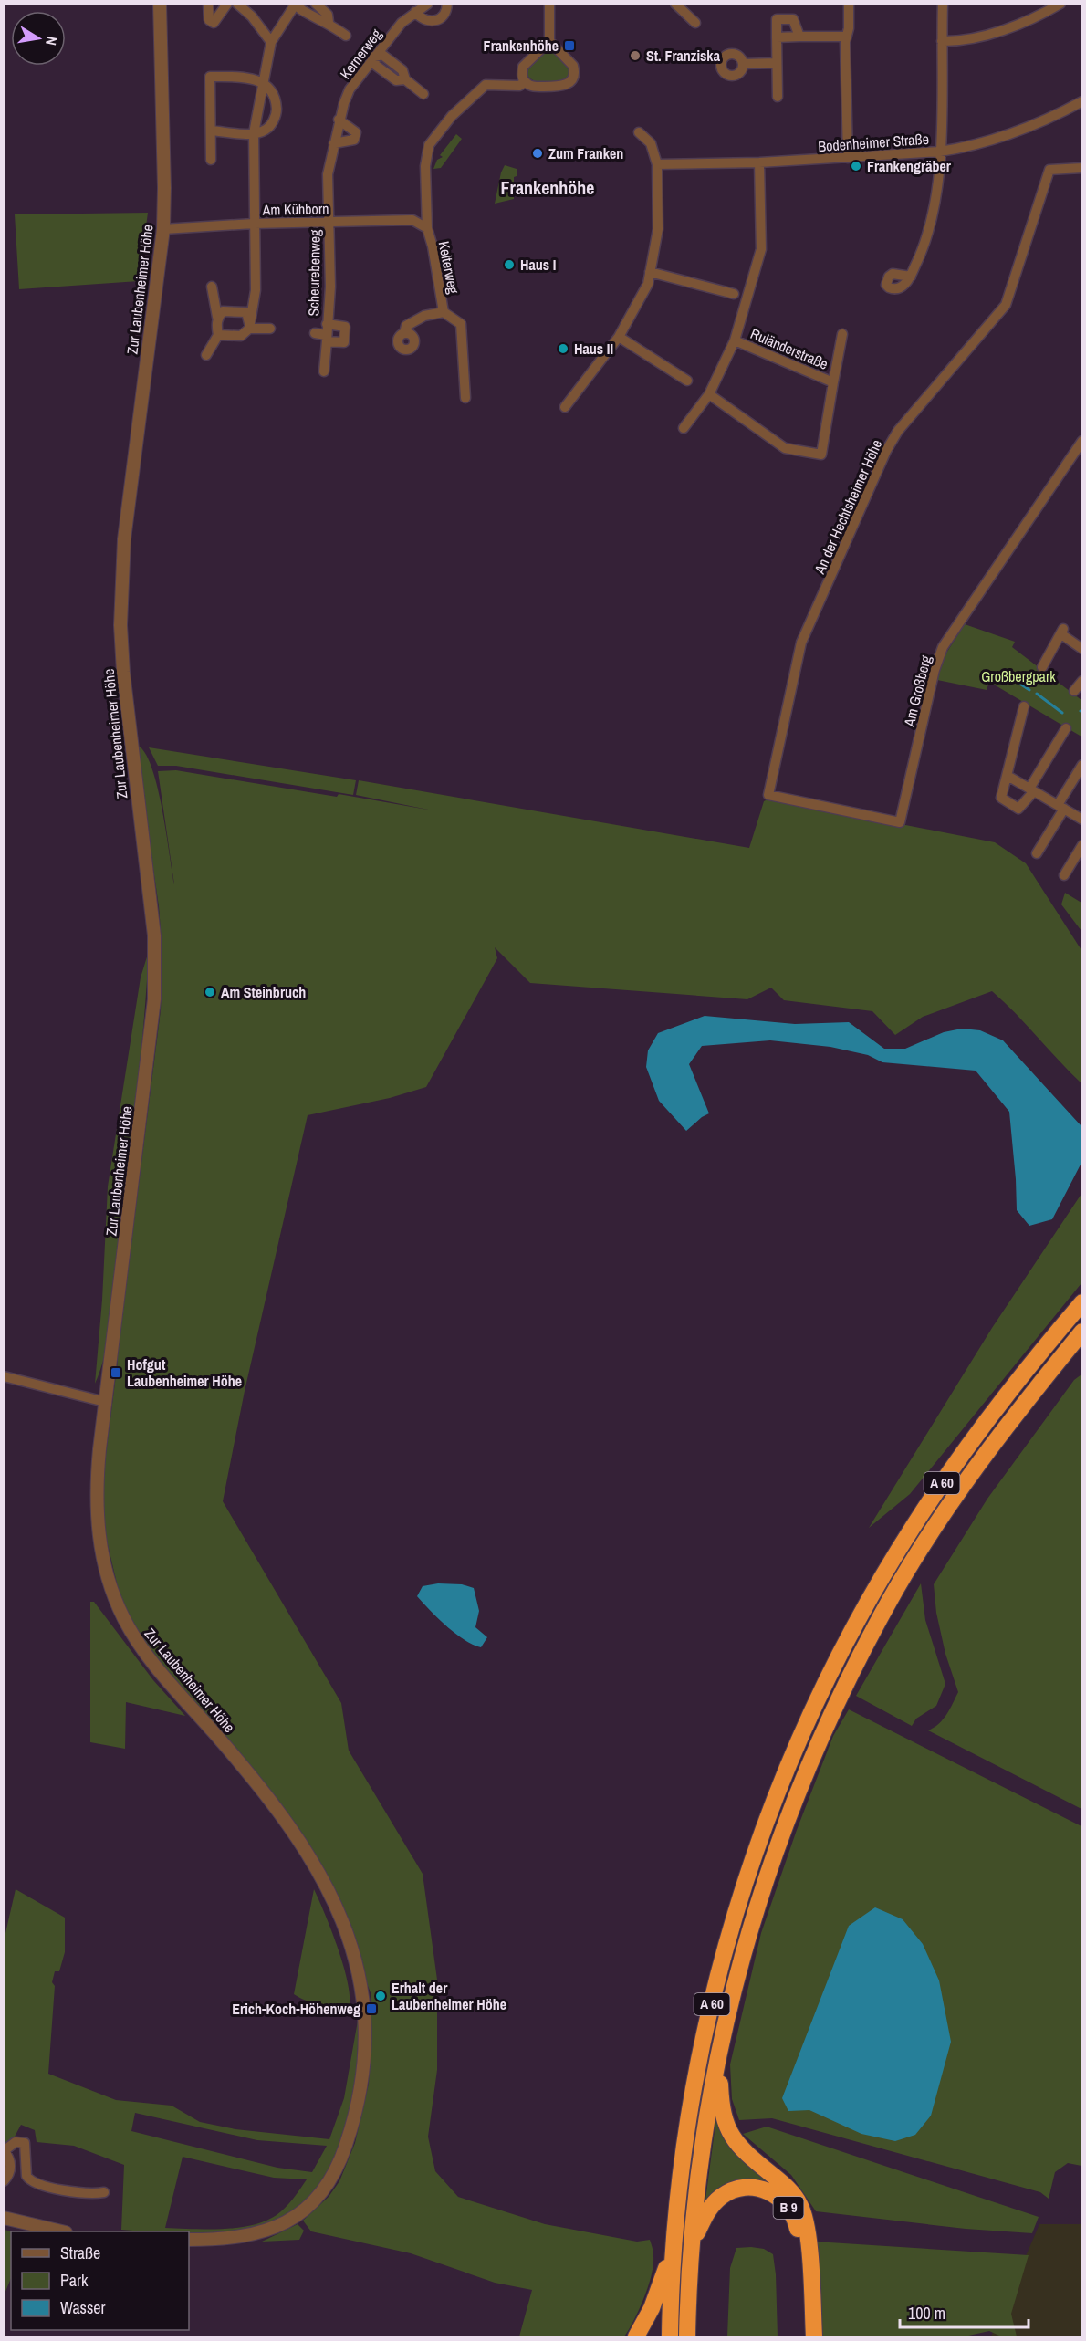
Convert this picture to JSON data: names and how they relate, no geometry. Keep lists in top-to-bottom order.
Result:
{
  "streets": {
    "highway": ["A 60", "B 9"],
    "street": [
      "Kernerweg",
      "Bodenheimer Straße",
      "Am Kühborn",
      "Kelterweg",
      "Scheurebenweg",
      "Zur Laubenheimer Höhe",
      "Ruländerstraße",
      "An der Hechtsheimer Höhe",
      "Am Großberg"
    ]
  },
  "crossings": [
    ["Kernerweg", "Am Kühborn"],
    ["Kernerweg", "Scheurebenweg"],
    ["Bodenheimer Straße", "Ruländerstraße"],
    ["Am Kühborn", "Kelterweg"],
    ["Am Kühborn", "Scheurebenweg"],
    ["Am Kühborn", "Zur Laubenheimer Höhe"],
    ["An der Hechtsheimer Höhe", "Am Großberg"],
    ["A 60", "B 9"]
  ],
  "districts": ["Frankenhöhe"],
  "parks": ["Großbergpark"],
  "places": {
    "transit": ["Frankenhöhe", "Hofgut Laubenheimer Höhe", "Erich-Koch-Höhenweg"],
    "other": [
      "St. Franziska",
      "Zum Franken",
      "Frankengräber",
      "Haus I",
      "Haus II",
      "Am Steinbruch",
      "Erhalt der Laubenheimer Höhe"
    ]
  },
  "legend": ["Straße", "Park", "Wasser"],
  "scale_bar": "100 m",
  "north": "right"
}
